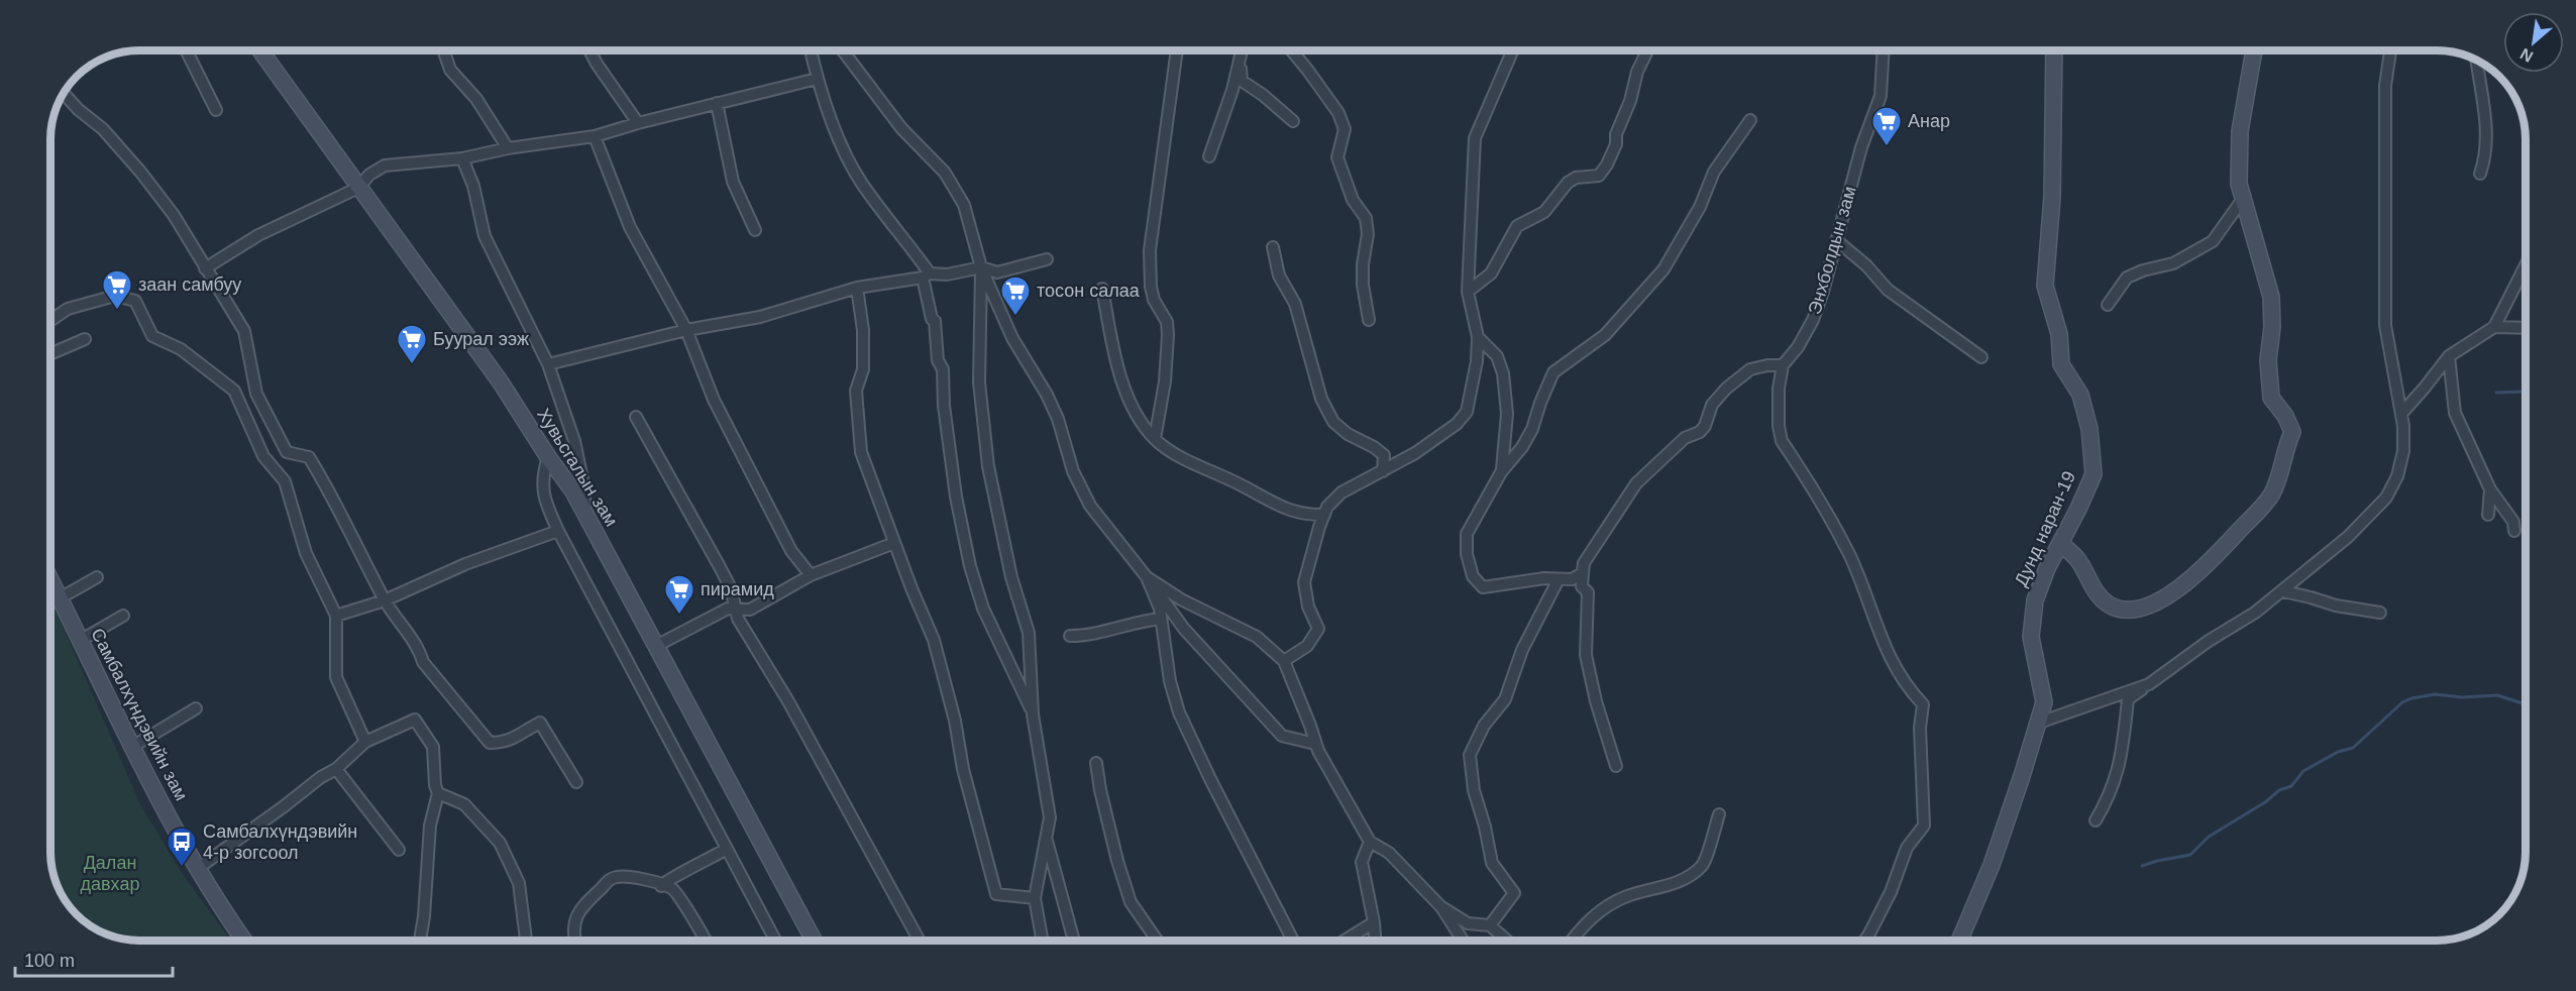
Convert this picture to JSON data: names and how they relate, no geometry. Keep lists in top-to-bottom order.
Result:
{
  "streets": {
    "street": [
      "Энхболдын зам",
      "Хувьсгалын зам",
      "Дунд наран-19",
      "Самбалхүндэвийн зам"
    ]
  },
  "parks": ["Далан давхар"],
  "places": {
    "supermarket": [
      "Анар",
      "заан самбуу",
      "тосон салаа",
      "Буурал ээж",
      "пирамид"
    ],
    "bus stop": ["Самбалхүндэвийн 4-р зогсоол"]
  },
  "scale_bar": "100 m",
  "north": "bottom left"
}
